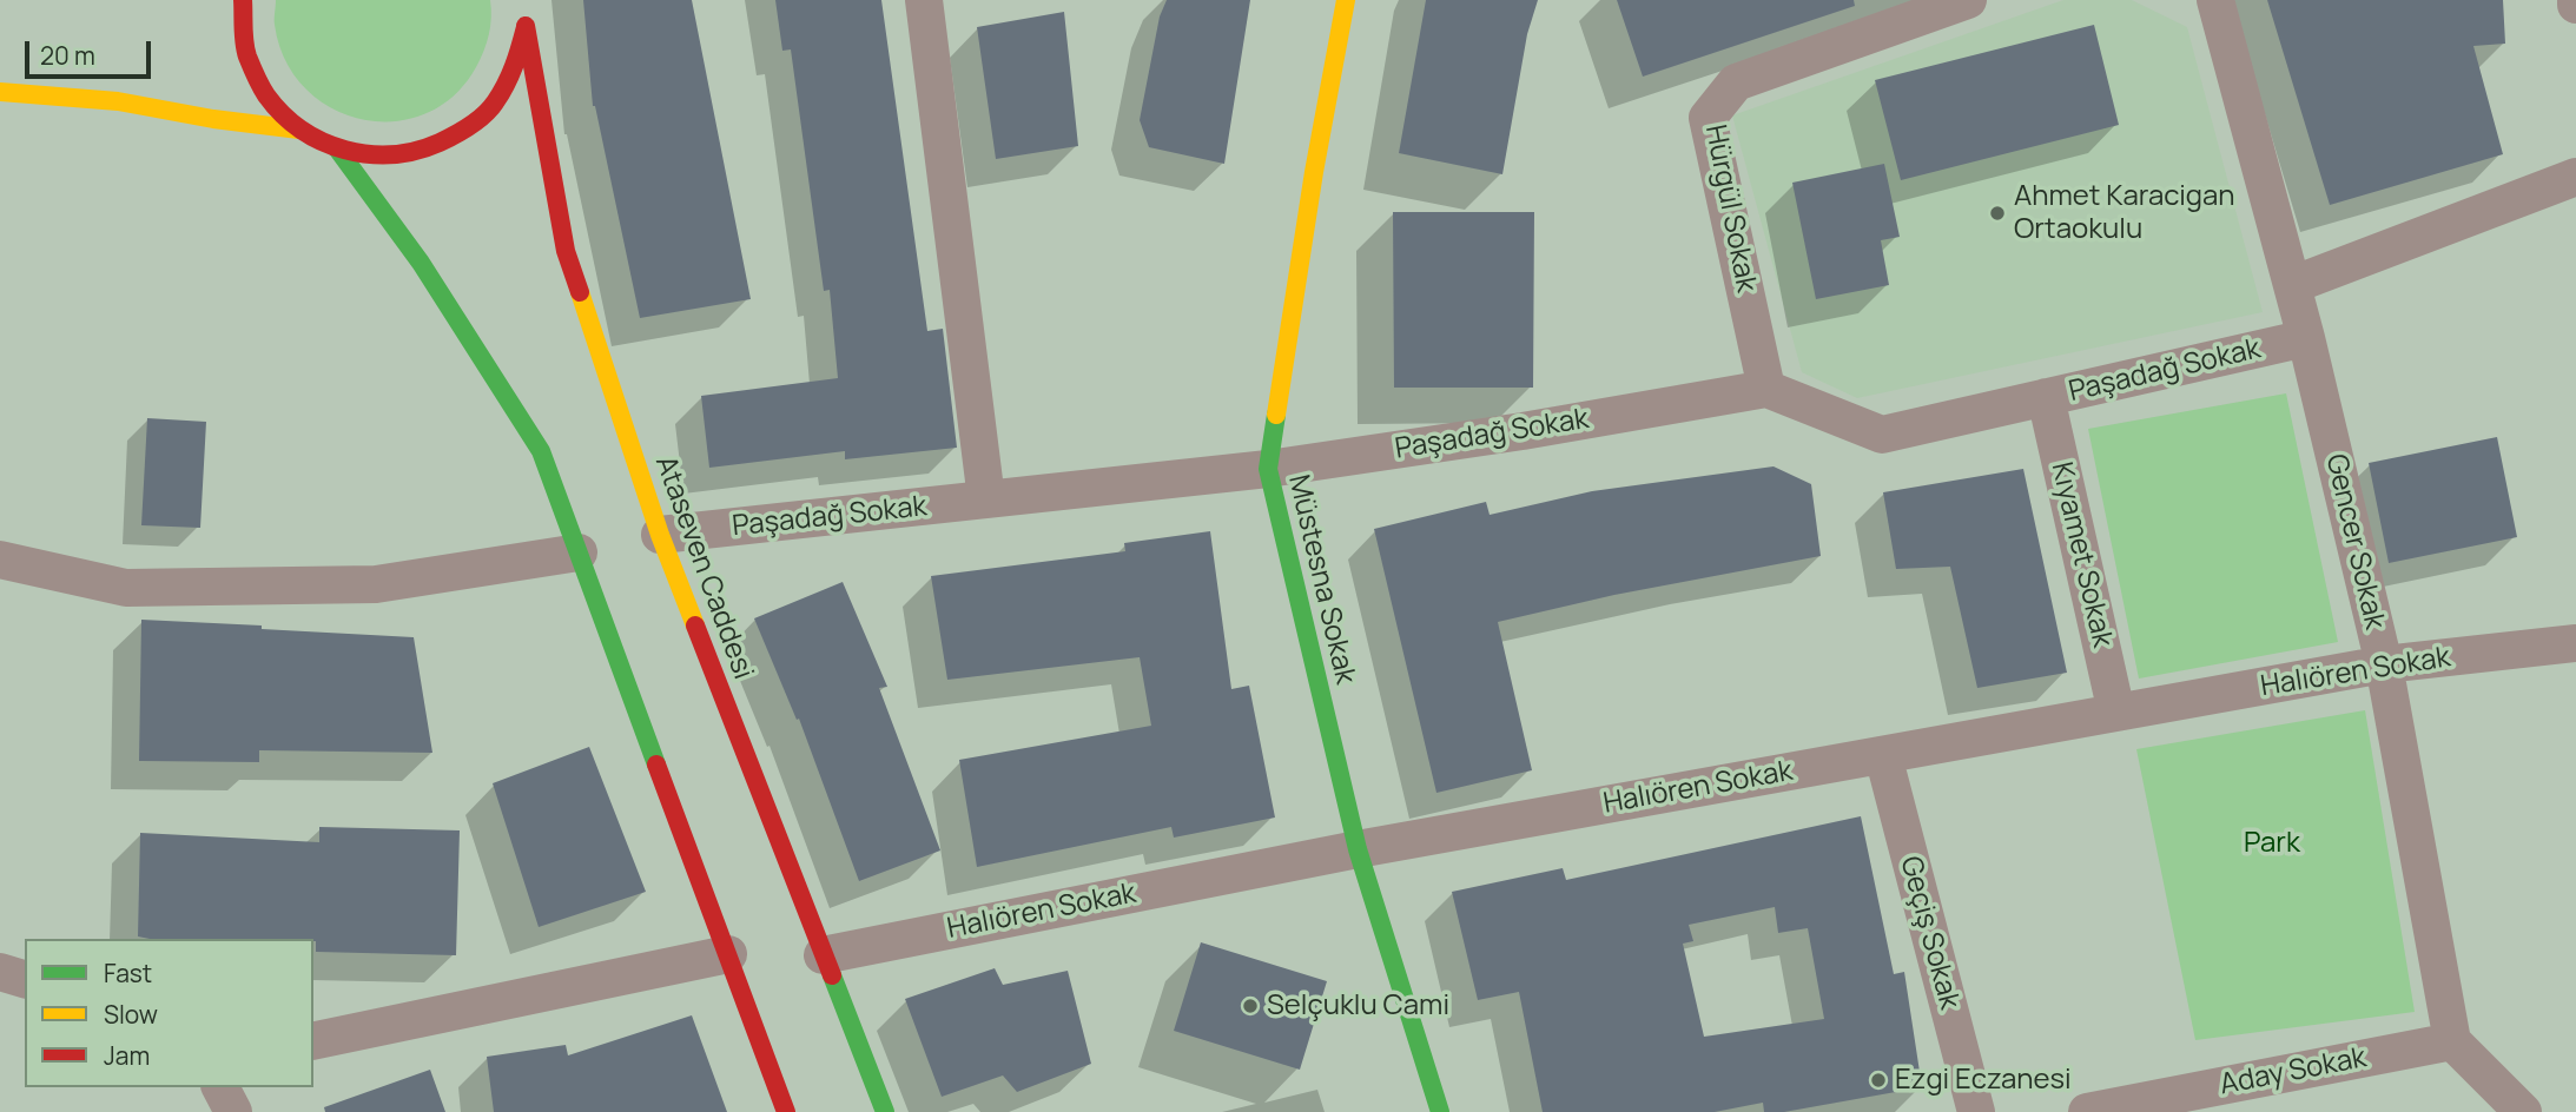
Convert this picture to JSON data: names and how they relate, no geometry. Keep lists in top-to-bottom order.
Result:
{
  "streets": {
    "main road": ["Ataseven Caddesi", "Müstesna Sokak"],
    "street": [
      "Hürgül Sokak",
      "Paşadağ Sokak",
      "Gencer Sokak",
      "Kıyamet Sokak",
      "Halıören Sokak",
      "Geçiş Sokak",
      "Aday Sokak"
    ]
  },
  "crossings": [
    ["Hürgül Sokak", "Paşadağ Sokak"],
    ["Paşadağ Sokak", "Gencer Sokak"],
    ["Paşadağ Sokak", "Kıyamet Sokak"],
    ["Paşadağ Sokak", "Ataseven Caddesi"],
    ["Paşadağ Sokak", "Müstesna Sokak"],
    ["Gencer Sokak", "Halıören Sokak"],
    ["Gencer Sokak", "Aday Sokak"],
    ["Kıyamet Sokak", "Halıören Sokak"],
    ["Ataseven Caddesi", "Halıören Sokak"],
    ["Müstesna Sokak", "Halıören Sokak"],
    ["Halıören Sokak", "Geçiş Sokak"]
  ],
  "parks": ["Park"],
  "places": ["Ahmet Karacigan Ortaokulu", "Selçuklu Cami", "Ezgi Eczanesi"],
  "legend": ["Fast", "Slow", "Jam"],
  "scale_bar": "20 m"
}
